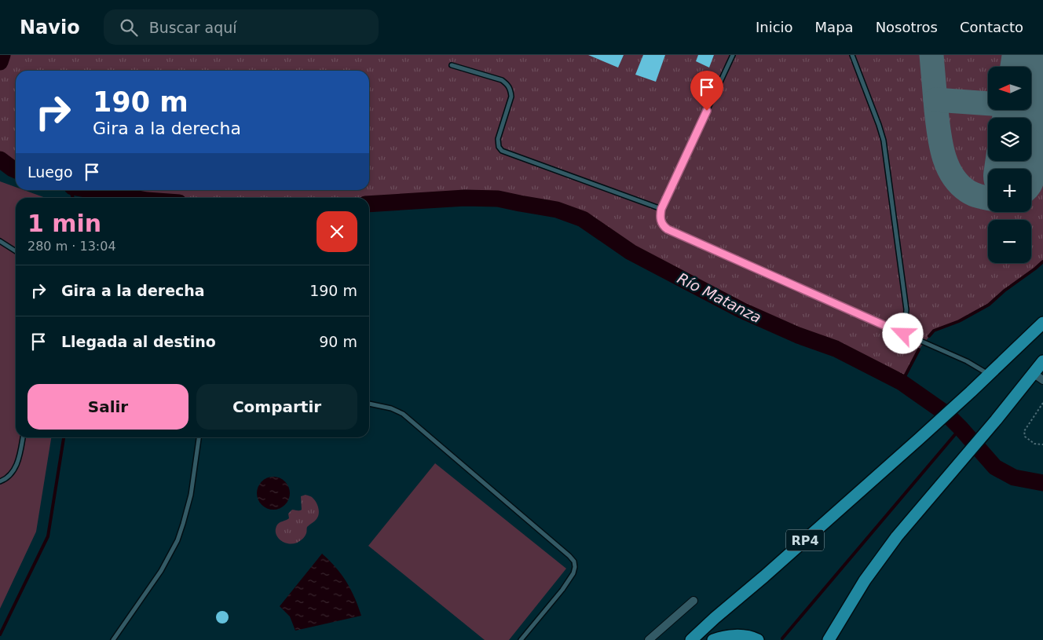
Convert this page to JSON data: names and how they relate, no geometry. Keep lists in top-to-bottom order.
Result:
{
  "streets": {
    "main road": ["RP4"]
  },
  "water": ["Río Matanza"],
  "north": "left",
  "page": {
    "header": "Navio",
    "search": "Buscar aquí",
    "nav": [
      "Inicio",
      "Mapa",
      "Nosotros",
      "Contacto"
    ],
    "map_buttons": ["+", "−"],
    "turn": ["190 m", "Gira a la derecha"],
    "then": "Luego",
    "heading": ["1 min", "280 m · 13:04"],
    "list": [
      {
        "name": "Gira a la derecha",
        "value": "190 m"
      },
      {
        "name": "Llegada al destino",
        "value": "90 m"
      }
    ],
    "buttons": ["Salir", "Compartir"]
  }
}
